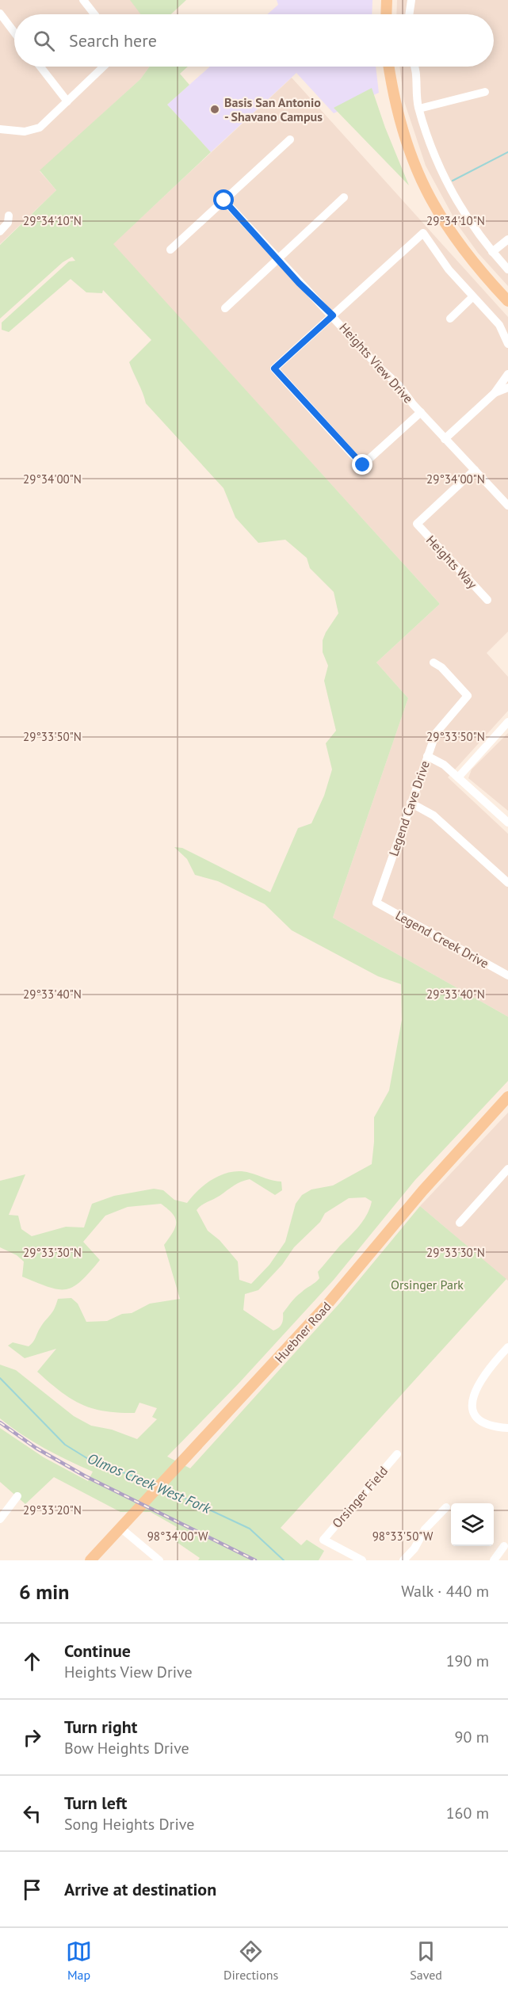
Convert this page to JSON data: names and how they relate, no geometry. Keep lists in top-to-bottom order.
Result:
{
  "streets": {
    "main road": ["Huebner Road"],
    "street": [
      "Heights View Drive",
      "Heights Way",
      "Legend Cave Drive",
      "Legend Creek Drive",
      "Orsinger Field"
    ]
  },
  "crossings": [
    ["Heights View Drive", "Heights Way"],
    ["Legend Cave Drive", "Legend Creek Drive"]
  ],
  "water": ["Olmos Creek West Fork"],
  "parks": ["Orsinger Park"],
  "places": ["Basis San Antonio - Shavano Campus"],
  "page": {
    "search": "Search here",
    "heading": ["6 min", "Walk · 440 m"],
    "list": [
      ["Continue", "Heights View Drive", "190 m"],
      ["Turn right", "Bow Heights Drive", "90 m"],
      ["Turn left", "Song Heights Drive", "160 m"],
      "Arrive at destination"
    ],
    "nav": ["Map", "Directions", "Saved"]
  },
  "coordinates": [
    "29°34'10\"N",
    "29°34'00\"N",
    "29°33'50\"N",
    "29°33'40\"N",
    "29°33'30\"N",
    "29°33'20\"N",
    "98°34'00\"W",
    "98°33'50\"W"
  ]
}
